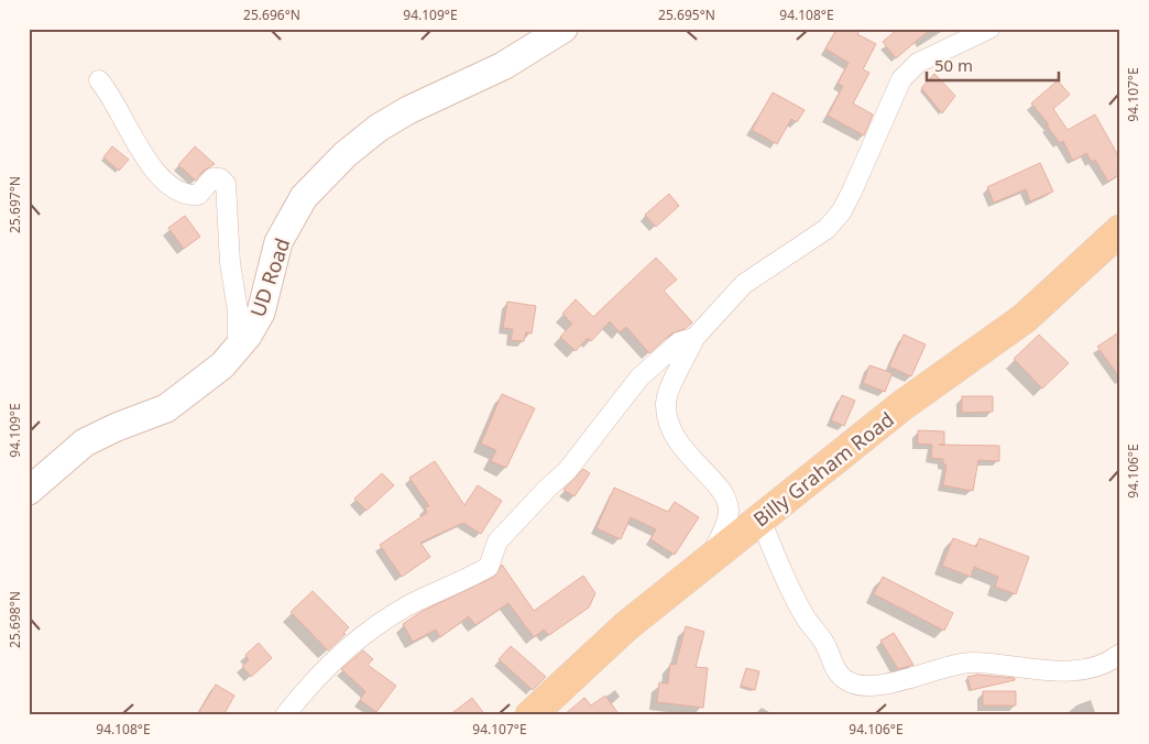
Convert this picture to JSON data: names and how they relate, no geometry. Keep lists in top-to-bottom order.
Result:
{
  "streets": {
    "main road": ["UD Road", "Billy Graham Road"]
  },
  "scale_bar": "50 m",
  "coordinates": [
    "25.696°N",
    "94.109°E",
    "25.695°N",
    "94.108°E",
    "94.107°E",
    "25.697°N",
    "94.106°E",
    "25.698°N"
  ]
}
